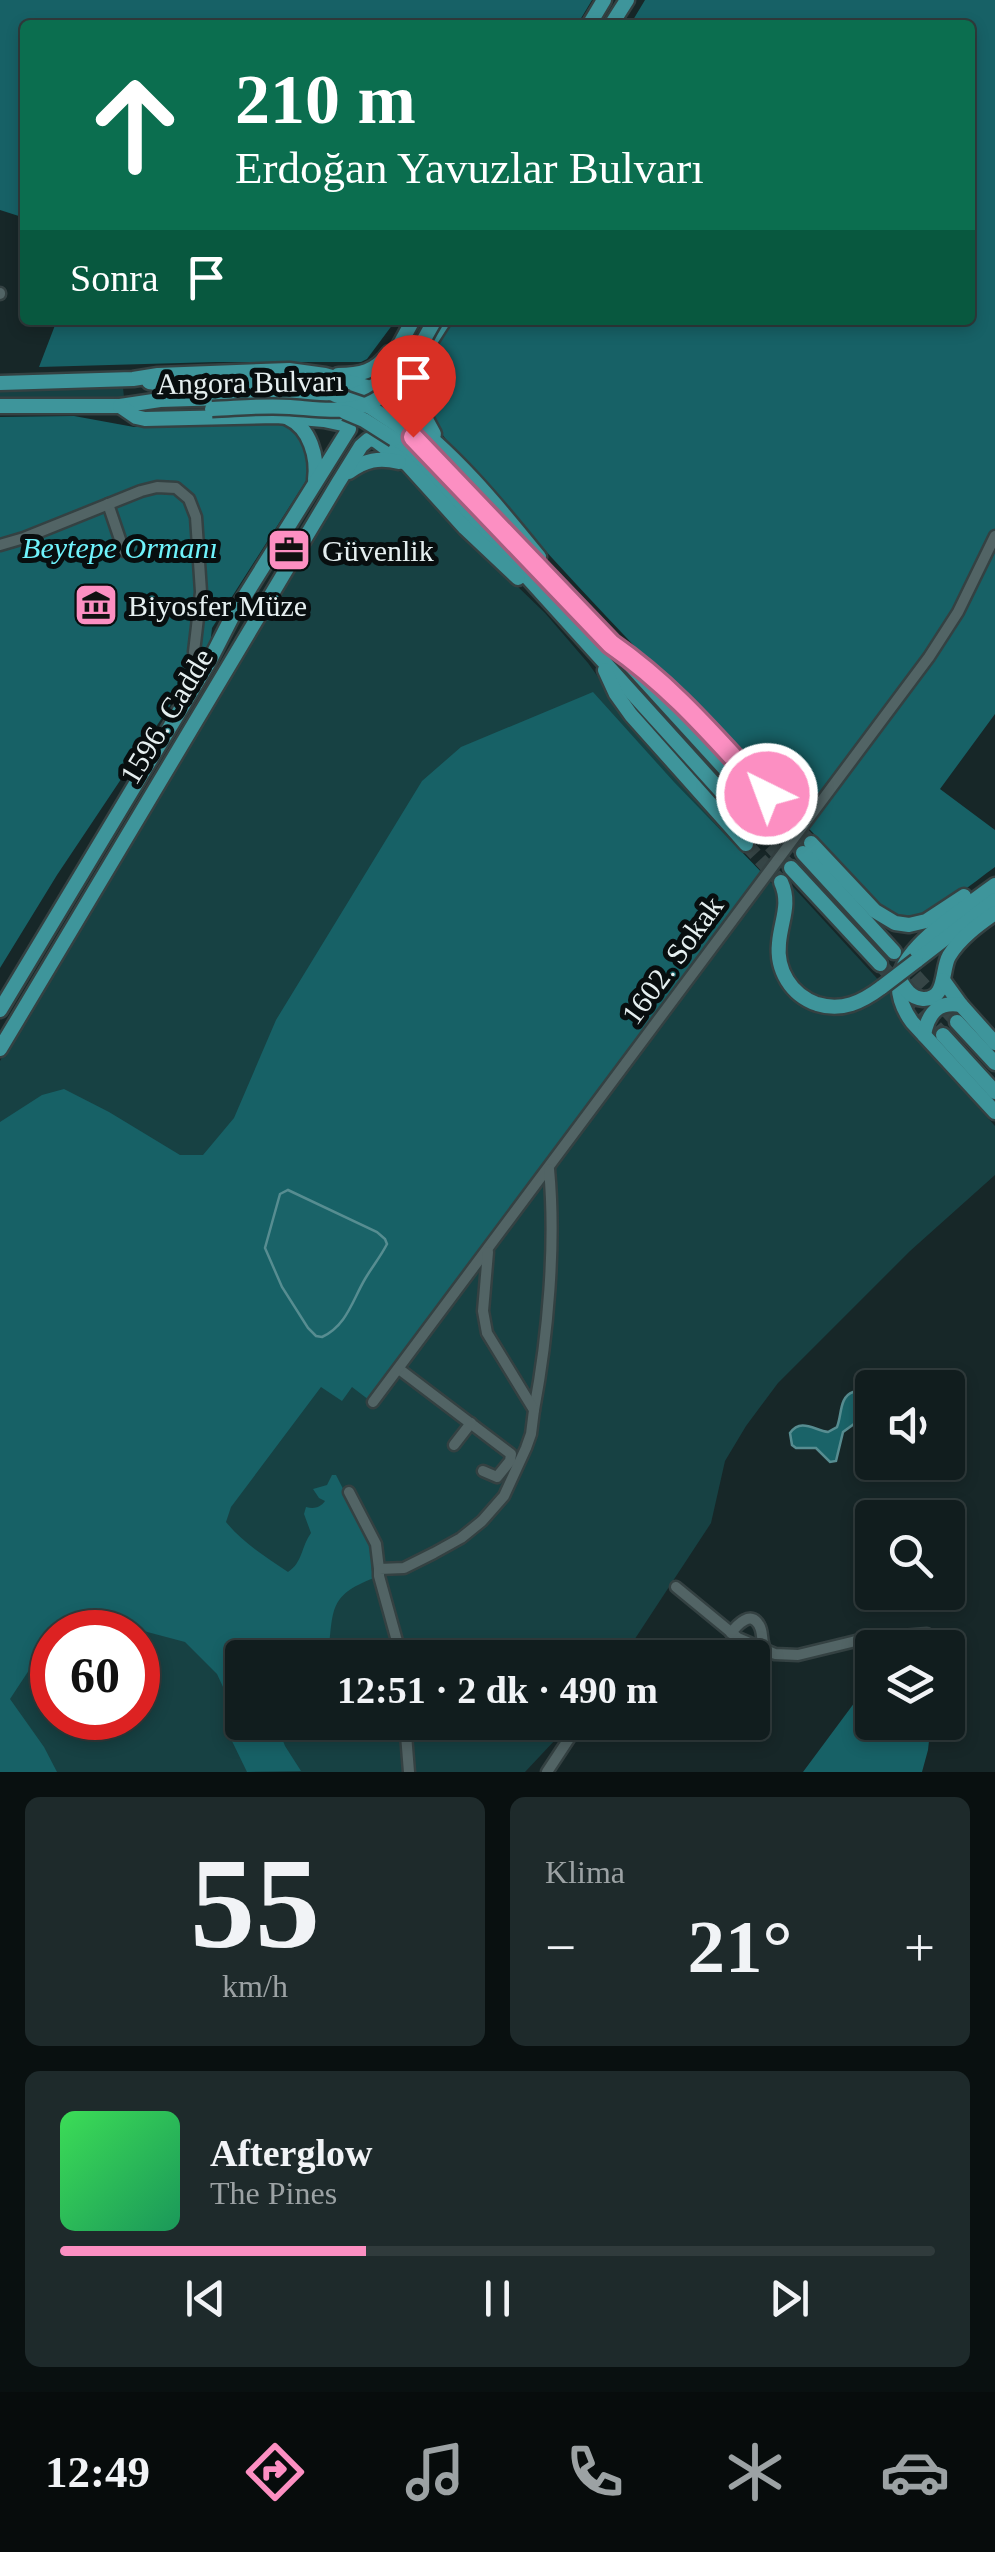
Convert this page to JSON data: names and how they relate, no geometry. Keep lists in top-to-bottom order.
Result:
{
  "streets": {
    "main road": ["Angora Bulvarı", "1596. Cadde"],
    "street": ["1602. Sokak"]
  },
  "crossings": [
    ["Angora Bulvarı", "1596. Cadde"]
  ],
  "parks": ["Beytepe Ormanı"],
  "places": {
    "office": ["Güvenlik"],
    "museum": ["Biyosfer Müze"]
  },
  "page": {
    "turn": ["210 m", "Erdoğan Yavuzlar Bulvarı"],
    "then": "Sonra",
    "limit": "60",
    "trip": "12:51 · 2 dk · 490 m",
    "tile": [
      ["55", "km/h"],
      "Klima"
    ],
    "heat": ["−", "21°", "+"],
    "song": ["Afterglow", "The Pines"],
    "tabs": "12:49"
  }
}
